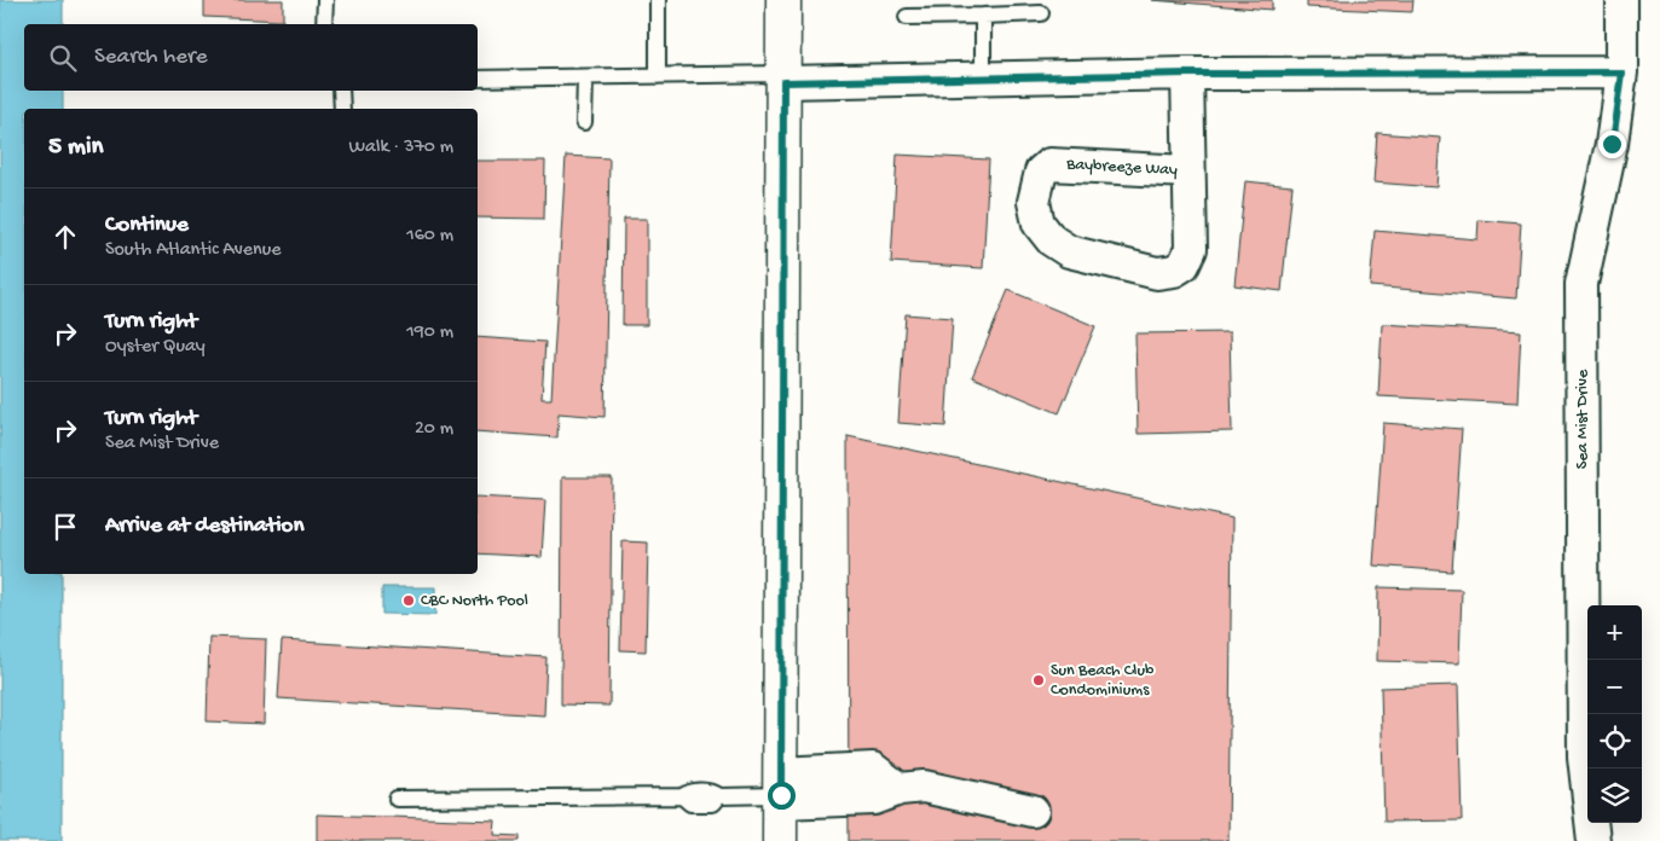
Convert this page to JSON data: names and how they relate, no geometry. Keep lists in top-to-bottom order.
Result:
{
  "streets": {
    "street": ["Baybreeze Way", "Sea Mist Drive"]
  },
  "places": ["CBC North Pool", "Sun Beach Club Condominiums"],
  "page": {
    "search": "Search here",
    "heading": ["5 min", "Walk · 370 m"],
    "list": [
      ["Continue", "South Atlantic Avenue", "160 m"],
      ["Turn right", "Oyster Quay", "190 m"],
      ["Turn right", "Sea Mist Drive", "20 m"],
      "Arrive at destination"
    ],
    "map_buttons": ["+", "−"]
  }
}
